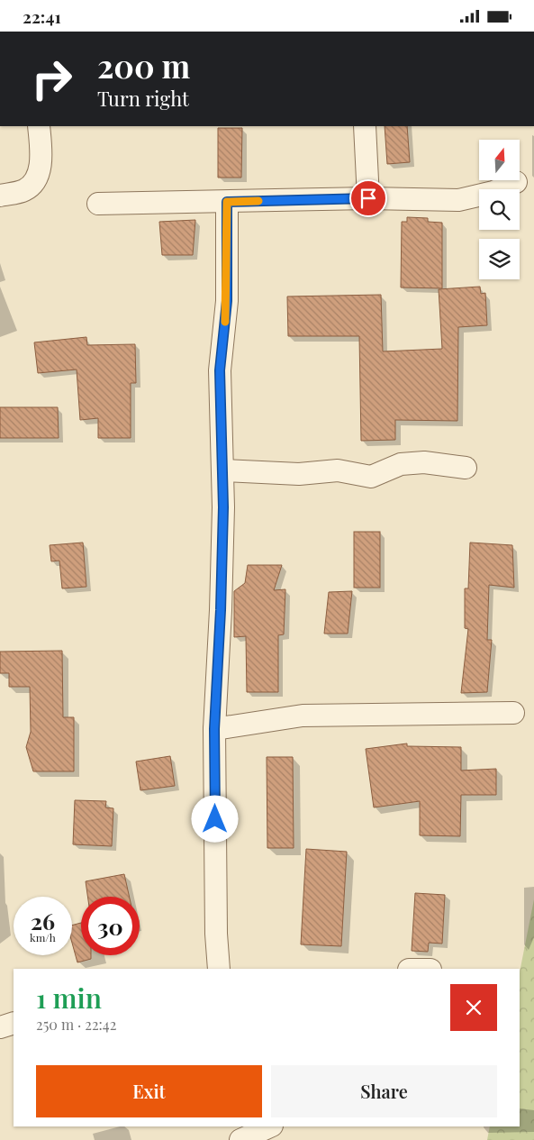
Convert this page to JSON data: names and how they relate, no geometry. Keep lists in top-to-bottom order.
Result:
{
  "north": "top",
  "page": {
    "status": "22:41",
    "turn": ["200 m", "Turn right"],
    "speed": "26 km/h",
    "limit": "30",
    "heading": ["1 min", "250 m · 22:42"],
    "buttons": ["Exit", "Share"]
  }
}
